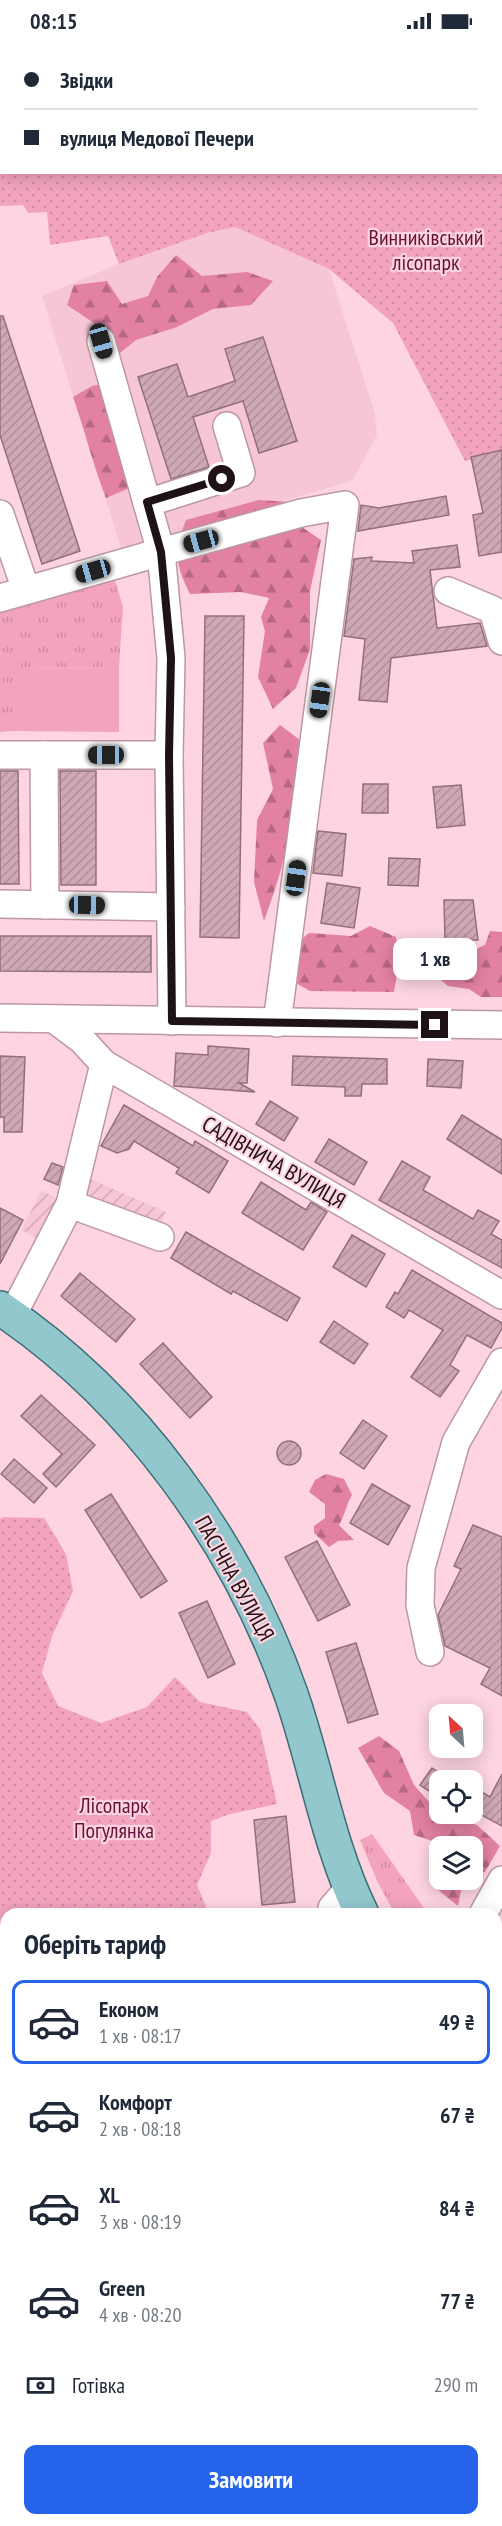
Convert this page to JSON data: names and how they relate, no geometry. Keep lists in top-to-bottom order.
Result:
{
  "streets": {
    "main road": ["ПАСІЧНА ВУЛИЦЯ"],
    "street": ["САДІВНИЧА ВУЛИЦЯ"]
  },
  "parks": ["Винниківський лісопарк", "Лісопарк Погулянка"],
  "north": "top left",
  "page": {
    "status": "08:15",
    "banner": ["Звідки", "вулиця Медової Печери"],
    "bubble": "1 хв",
    "heading": "Оберіть тариф",
    "list": [
      {
        "name": "Економ",
        "note": "1 хв · 08:17",
        "value": "49 ₴"
      },
      {
        "name": "Комфорт",
        "note": "2 хв · 08:18",
        "value": "67 ₴"
      },
      {
        "name": "XL",
        "note": "3 хв · 08:19",
        "value": "84 ₴"
      },
      {
        "name": "Green",
        "note": "4 хв · 08:20",
        "value": "77 ₴"
      }
    ],
    "pay": ["Готівка", "290 m"],
    "buttons": "Замовити"
  }
}
